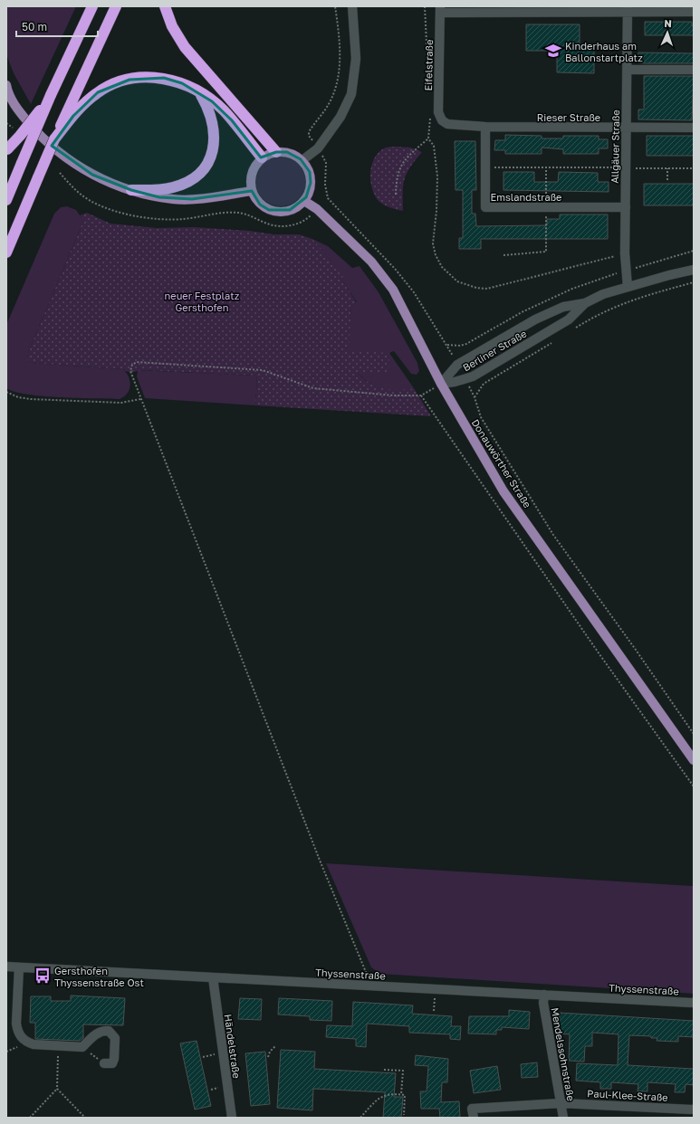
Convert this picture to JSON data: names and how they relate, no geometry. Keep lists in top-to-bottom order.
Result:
{
  "streets": {
    "main road": ["Donauwörther Straße"],
    "street": [
      "Eifelstraße",
      "Rieser Straße",
      "Allgäuer Straße",
      "Emslandstraße",
      "Berliner Straße",
      "Thyssenstraße",
      "Händelstraße",
      "Mendelssohnstraße",
      "Paul-Klee-Straße"
    ]
  },
  "crossings": [
    ["Eifelstraße", "Rieser Straße"],
    ["Rieser Straße", "Allgäuer Straße"],
    ["Rieser Straße", "Emslandstraße"],
    ["Allgäuer Straße", "Emslandstraße"],
    ["Allgäuer Straße", "Berliner Straße"],
    ["Berliner Straße", "Donauwörther Straße"],
    ["Thyssenstraße", "Händelstraße"],
    ["Thyssenstraße", "Mendelssohnstraße"],
    ["Mendelssohnstraße", "Paul-Klee-Straße"]
  ],
  "parks": ["neuer Festplatz Gersthofen"],
  "places": {
    "school or university": ["Kinderhaus am Ballonstartplatz"],
    "bus stop": ["Gersthofen Thyssenstraße Ost"]
  },
  "scale_bar": "50 m",
  "north": "top"
}
